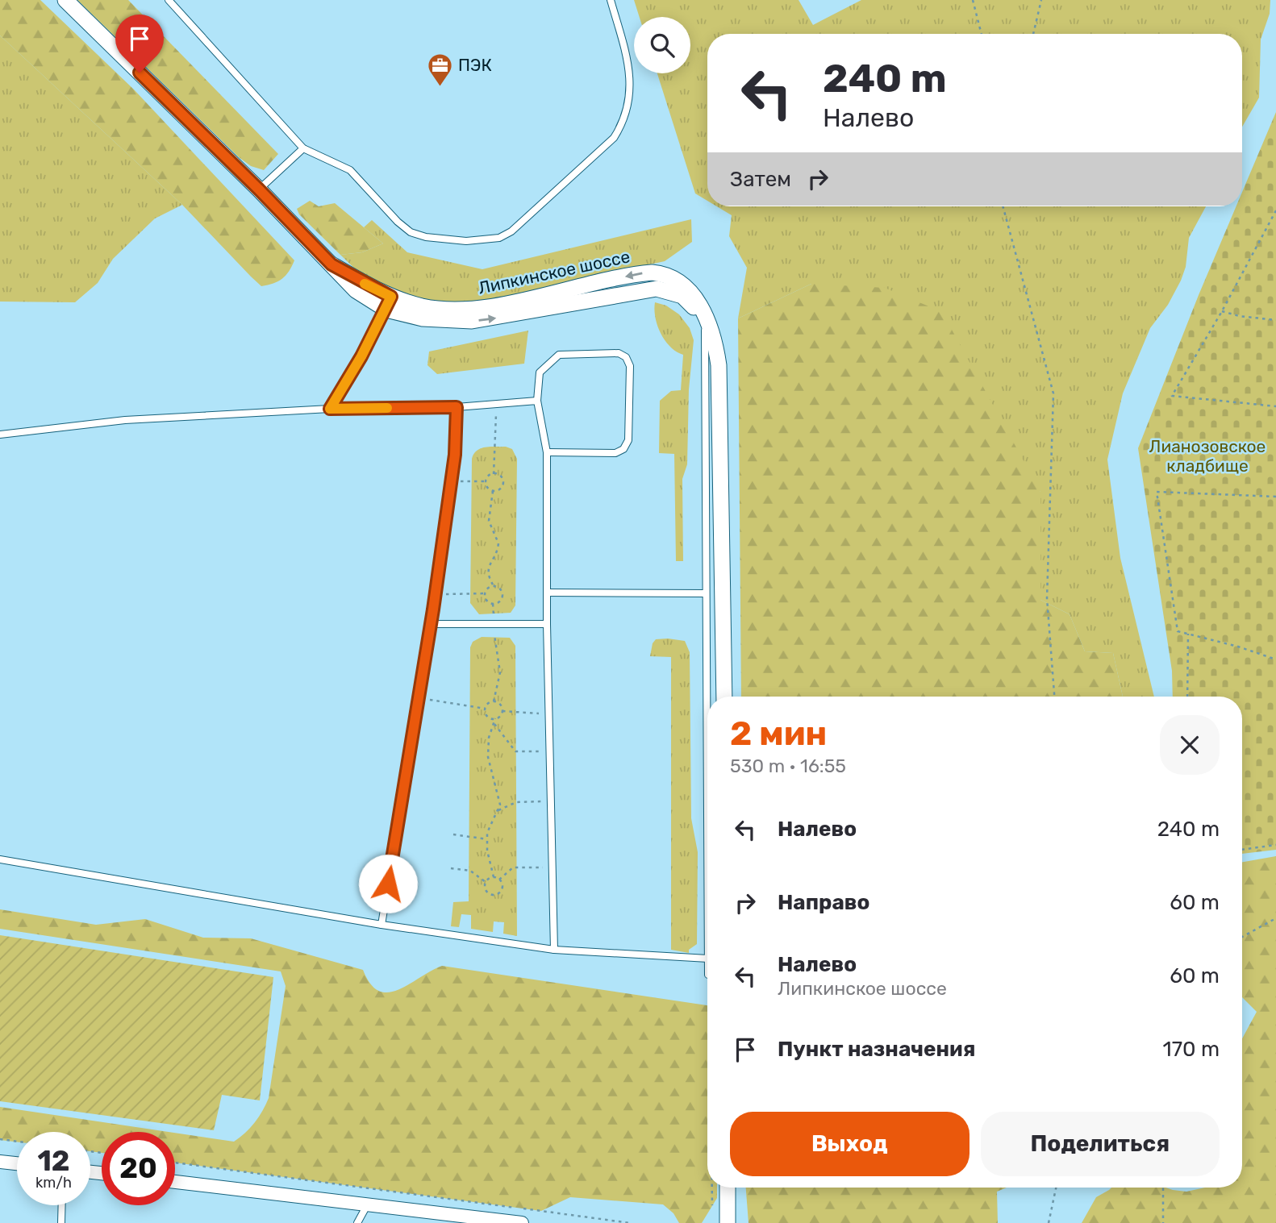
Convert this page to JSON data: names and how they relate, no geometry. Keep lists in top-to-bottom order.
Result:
{
  "streets": {
    "street": ["Липкинское шоссе"]
  },
  "parks": ["Лианозовское кладбище"],
  "places": {
    "office": ["ПЭК"]
  },
  "page": {
    "turn": ["240 m", "Налево"],
    "then": "Затем",
    "heading": ["2 мин", "530 m · 16:55"],
    "list": [
      {
        "name": "Налево",
        "value": "240 m"
      },
      {
        "name": "Направо",
        "value": "60 m"
      },
      {
        "name": "Налево",
        "note": "Липкинское шоссе",
        "value": "60 m"
      },
      {
        "name": "Пункт назначения",
        "value": "170 m"
      }
    ],
    "buttons": ["Выход", "Поделиться"],
    "speed": "12 km/h",
    "limit": "20"
  }
}
